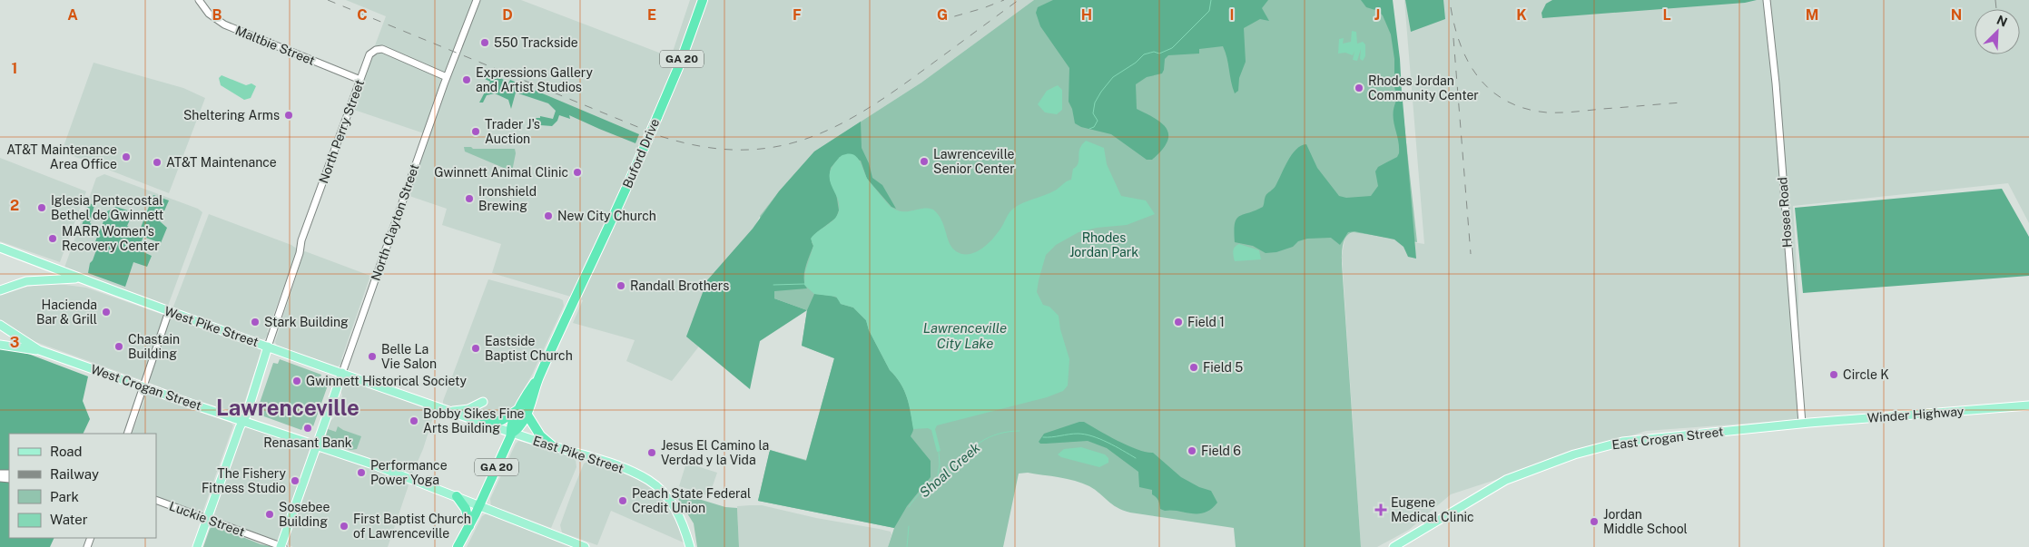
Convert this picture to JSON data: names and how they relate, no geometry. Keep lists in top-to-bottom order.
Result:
{
  "streets": {
    "highway": ["GA 20", "Buford Drive"],
    "main road": [
      "North Clayton Street",
      "West Pike Street",
      "West Crogan Street",
      "Winder Highway",
      "East Crogan Street",
      "East Pike Street"
    ],
    "street": [
      "Maltbie Street",
      "North Perry Street",
      "Hosea Road",
      "Luckie Street"
    ]
  },
  "crossings": [
    ["Maltbie Street", "North Perry Street"],
    ["GA 20", "Buford Drive"],
    ["North Perry Street", "North Clayton Street"],
    ["North Perry Street", "West Pike Street"],
    ["Buford Drive", "East Pike Street"],
    ["Hosea Road", "Winder Highway"],
    ["Hosea Road", "East Crogan Street"],
    ["North Clayton Street", "West Pike Street"],
    ["North Clayton Street", "West Crogan Street"],
    ["North Clayton Street", "East Pike Street"],
    ["North Clayton Street", "Luckie Street"],
    ["West Pike Street", "East Pike Street"],
    ["Winder Highway", "East Crogan Street"]
  ],
  "districts": ["Lawrenceville"],
  "water": ["Lawrenceville City Lake", "Shoal Creek"],
  "parks": ["Rhodes Jordan Park"],
  "places": {
    "other": [
      "550 Trackside",
      "Expressions Gallery and Artist Studios",
      "Rhodes Jordan Community Center",
      "Sheltering Arms",
      "Trader J's Auction",
      "AT&T Maintenance Area Office",
      "Lawrenceville Senior Center",
      "AT&T Maintenance",
      "Gwinnett Animal Clinic",
      "Ironshield Brewing",
      "Iglesia Pentecostal Bethel de Gwinnett",
      "New City Church",
      "MARR Women's Recovery Center",
      "Randall Brothers",
      "Hacienda Bar & Grill",
      "Stark Building",
      "Field 1",
      "Chastain Building",
      "Eastside Baptist Church",
      "Belle La Vie Salon",
      "Field 5",
      "Circle K",
      "Gwinnett Historical Society",
      "Bobby Sikes Fine Arts Building",
      "Renasant Bank",
      "Field 6",
      "Jesus El Camino la Verdad y la Vida",
      "Performance Power Yoga",
      "The Fishery Fitness Studio",
      "Peach State Federal Credit Union",
      "Sosebee Building",
      "Jordan Middle School",
      "First Baptist Church of Lawrenceville"
    ],
    "health": ["Eugene Medical Clinic"]
  },
  "legend": [
    "Road",
    "Railway",
    "Park",
    "Water"
  ],
  "north": "top right",
  "grid": {
    "columns": [
      "A",
      "B",
      "C",
      "D",
      "E",
      "F",
      "G",
      "H",
      "I",
      "J",
      "K",
      "L",
      "M",
      "N"
    ],
    "rows": ["1", "2", "3"]
  }
}
